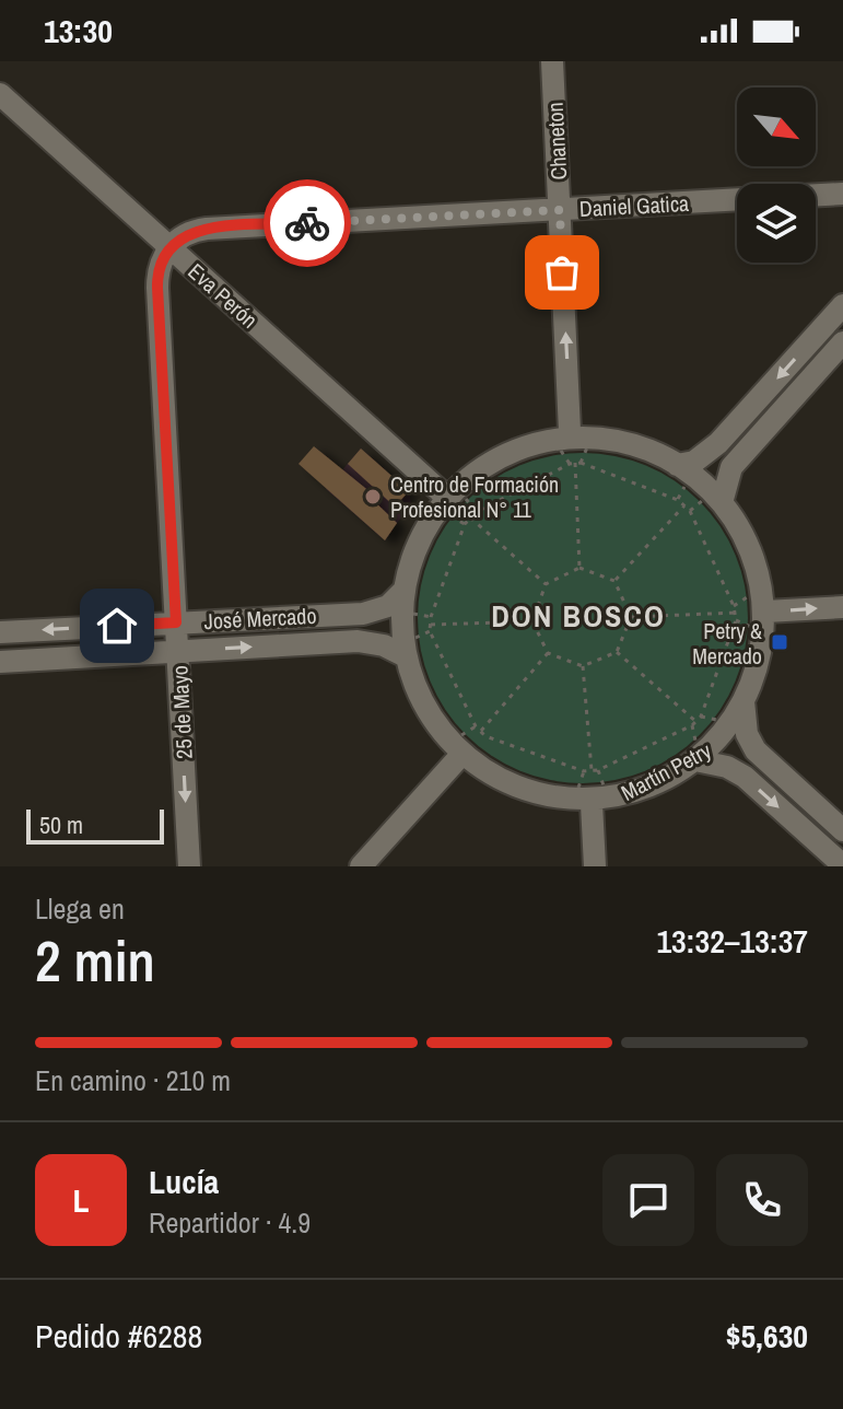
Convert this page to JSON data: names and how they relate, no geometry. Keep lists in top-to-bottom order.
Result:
{
  "streets": {
    "street": [
      "Chaneton",
      "Daniel Gatica",
      "Eva Perón",
      "José Mercado",
      "25 de Mayo",
      "Martín Petry"
    ]
  },
  "crossings": [
    ["Chaneton", "Daniel Gatica"],
    ["Chaneton", "Martín Petry"],
    ["Daniel Gatica", "Eva Perón"],
    ["Daniel Gatica", "25 de Mayo"],
    ["Eva Perón", "25 de Mayo"],
    ["Eva Perón", "Martín Petry"],
    ["José Mercado", "25 de Mayo"],
    ["José Mercado", "Martín Petry"]
  ],
  "one_way": ["Chaneton"],
  "districts": ["DON BOSCO"],
  "places": {
    "other": ["Centro de Formación Profesional N° 11"],
    "transit": ["Petry & Mercado"]
  },
  "scale_bar": "50 m",
  "north": "bottom right",
  "page": {
    "status": "13:30",
    "scale": "50 m",
    "heading": ["2 min", "Llega en", "13:32–13:37"],
    "panel": [
      "Lucía",
      "Repartidor · 4.9",
      "Pedido #6288",
      "$5,630"
    ],
    "bar": "En camino · 210 m",
    "round": "L"
  }
}
